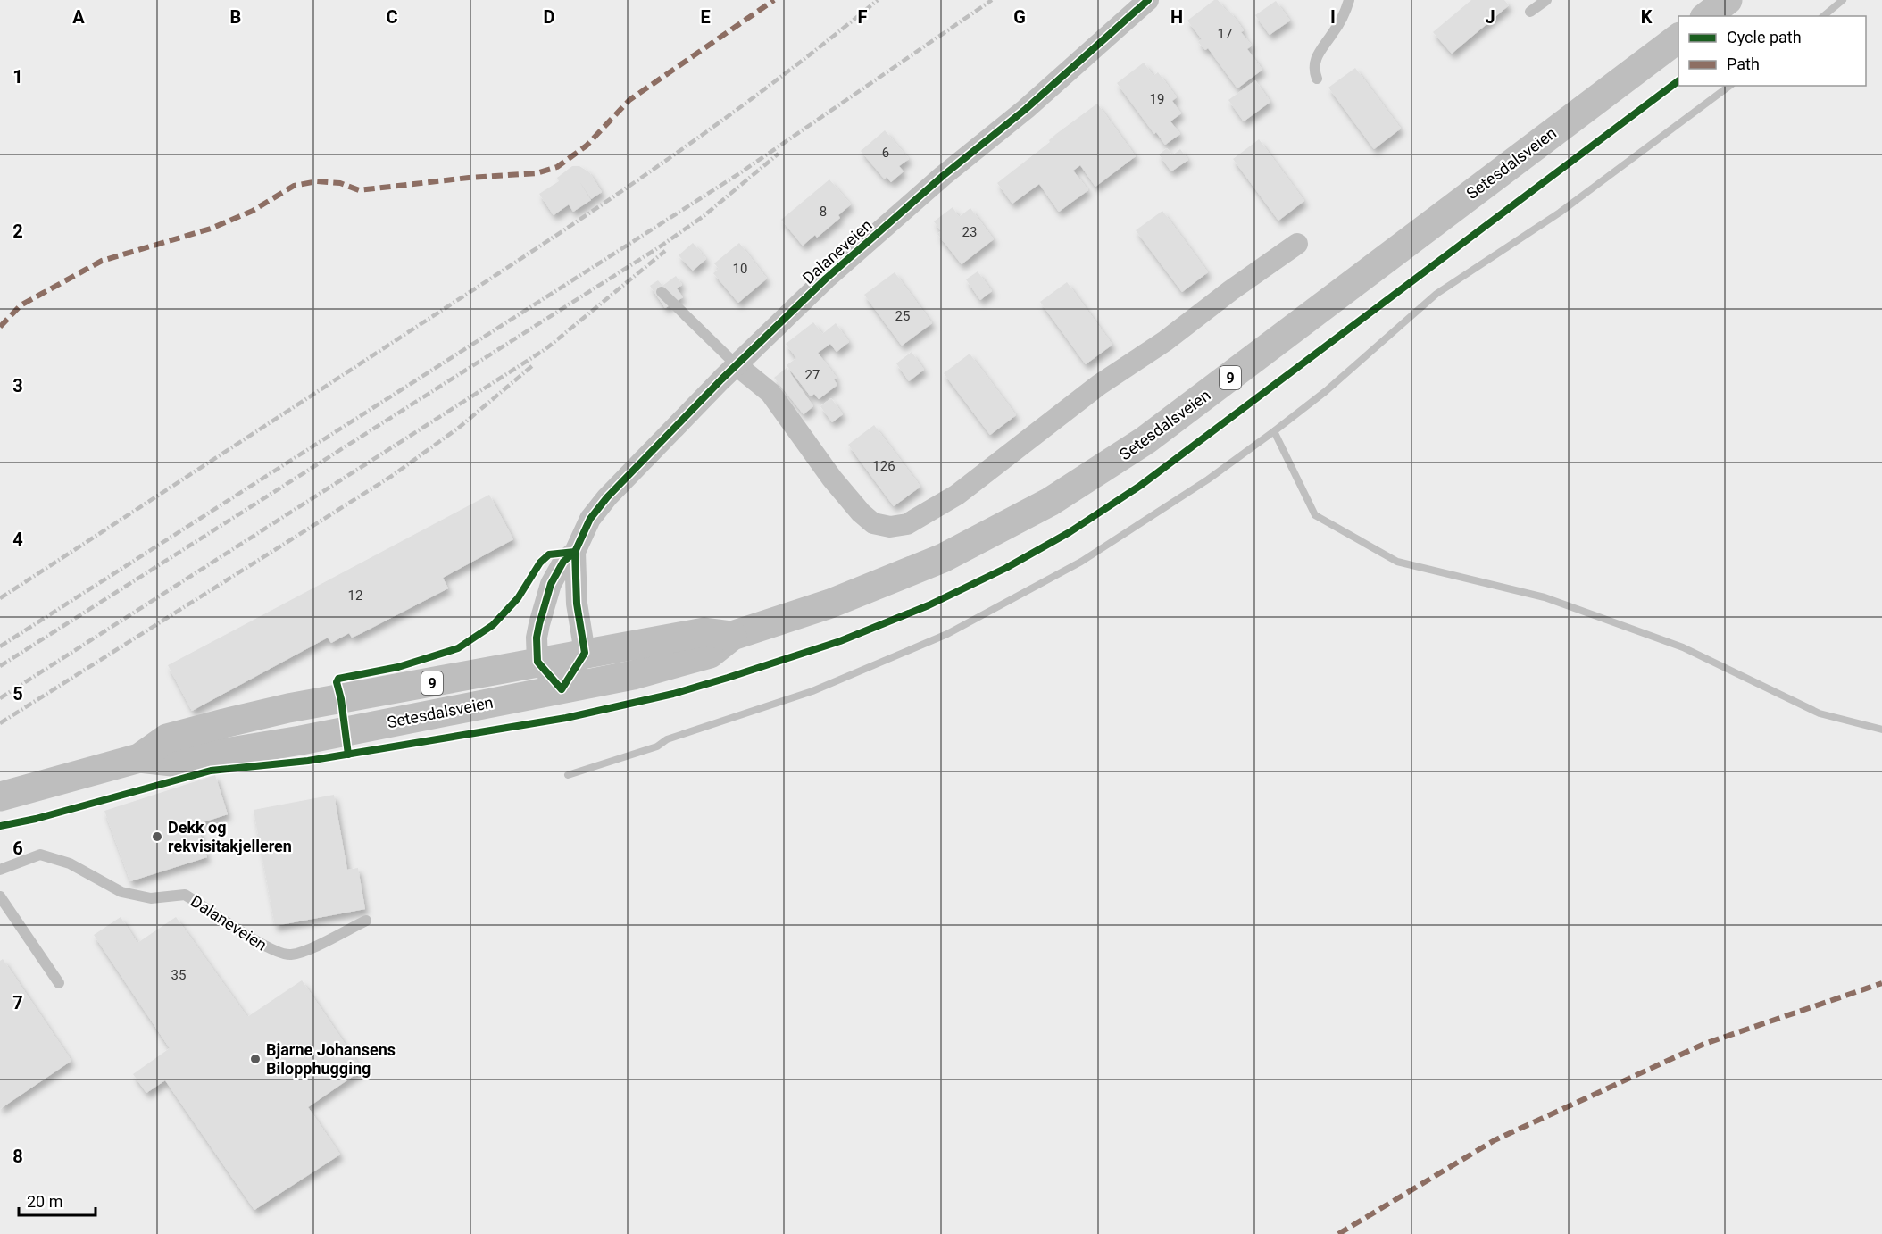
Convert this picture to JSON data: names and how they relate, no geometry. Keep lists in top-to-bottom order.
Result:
{
  "streets": {
    "highway": ["Setesdalsveien", "9"],
    "street": ["Dalaneveien"]
  },
  "crossings": [
    ["Setesdalsveien", "Dalaneveien"]
  ],
  "places": ["Dekk og rekvisitakjelleren", "Bjarne Johansens Bilopphugging"],
  "house_numbers": [
    "17",
    "19",
    "6",
    "8",
    "23",
    "10",
    "25",
    "27",
    "126",
    "12",
    "35"
  ],
  "legend": ["Cycle path", "Path"],
  "scale_bar": "20 m",
  "grid": {
    "columns": [
      "A",
      "B",
      "C",
      "D",
      "E",
      "F",
      "G",
      "H",
      "I",
      "J",
      "K"
    ],
    "rows": [
      "1",
      "2",
      "3",
      "4",
      "5",
      "6",
      "7",
      "8"
    ]
  }
}
